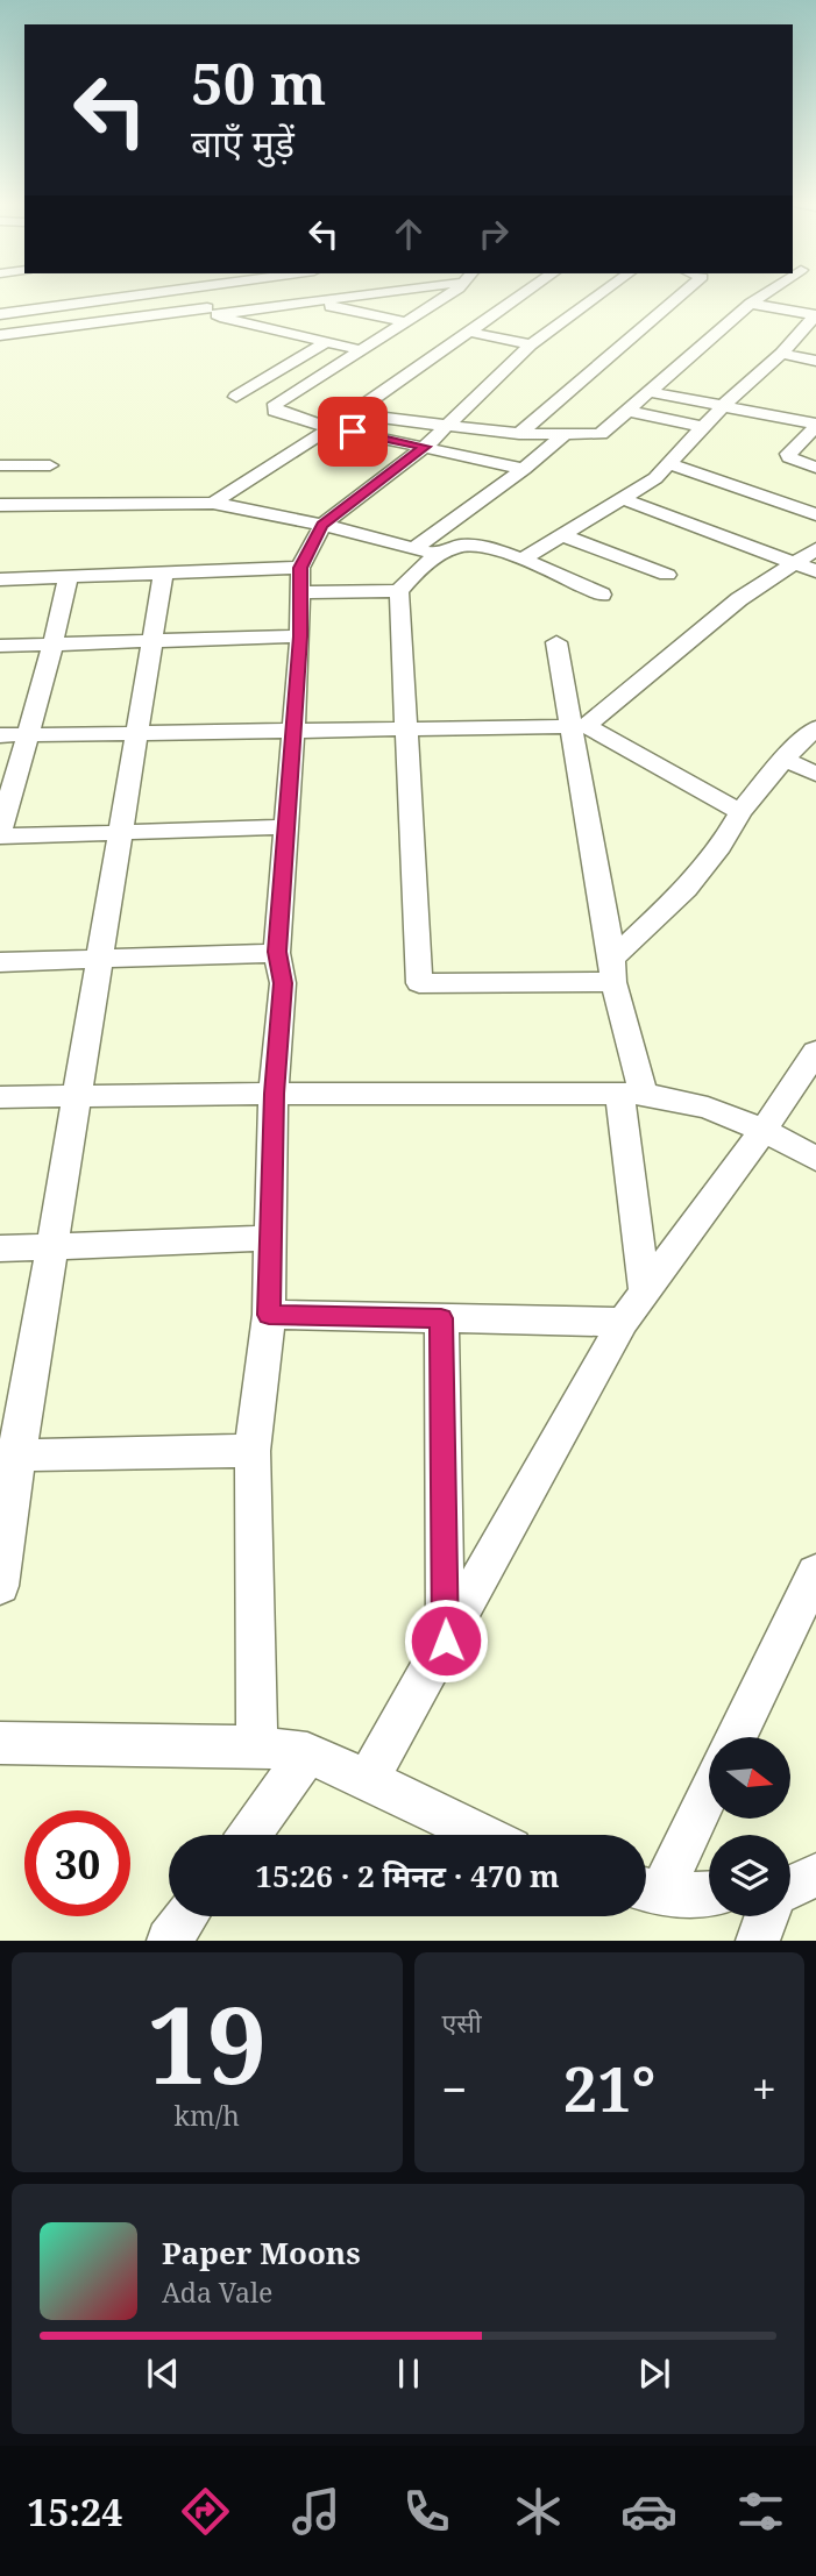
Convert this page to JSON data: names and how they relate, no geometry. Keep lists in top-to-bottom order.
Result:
{
  "north": "right",
  "page": {
    "turn": ["50 m", "बाएँ मुड़ें"],
    "limit": "30",
    "trip": "15:26 · 2 मिनट · 470 m",
    "tile": [
      ["19", "km/h"],
      "एसी"
    ],
    "heat": ["−", "21°", "+"],
    "song": ["Paper Moons", "Ada Vale"],
    "tabs": "15:24"
  }
}
